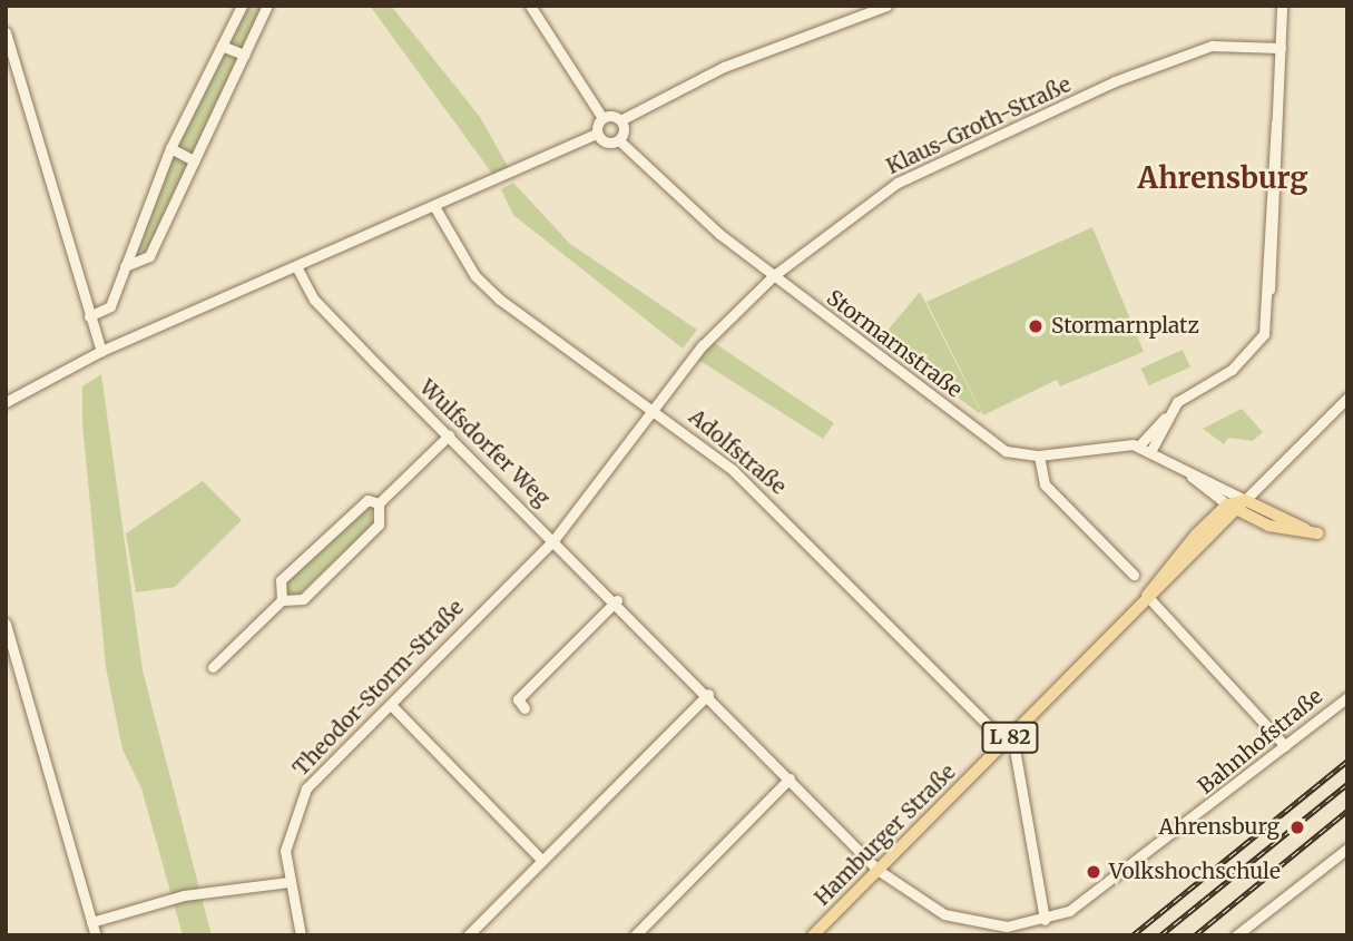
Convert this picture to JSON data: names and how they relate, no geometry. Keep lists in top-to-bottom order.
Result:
{
  "streets": {
    "main road": ["L 82", "Hamburger Straße"],
    "street": [
      "Klaus-Groth-Straße",
      "Stormarnstraße",
      "Wulfsdorfer Weg",
      "Adolfstraße",
      "Theodor-Storm-Straße",
      "Bahnhofstraße"
    ]
  },
  "crossings": [
    ["Klaus-Groth-Straße", "Stormarnstraße"],
    ["Klaus-Groth-Straße", "Wulfsdorfer Weg"],
    ["Klaus-Groth-Straße", "Adolfstraße"],
    ["Klaus-Groth-Straße", "Theodor-Storm-Straße"],
    ["Wulfsdorfer Weg", "Theodor-Storm-Straße"],
    ["Wulfsdorfer Weg", "Bahnhofstraße"],
    ["Wulfsdorfer Weg", "Hamburger Straße"],
    ["Adolfstraße", "Hamburger Straße"],
    ["Bahnhofstraße", "Hamburger Straße"]
  ],
  "districts": ["Ahrensburg"],
  "places": ["Stormarnplatz", "Ahrensburg", "Volkshochschule"]
}
